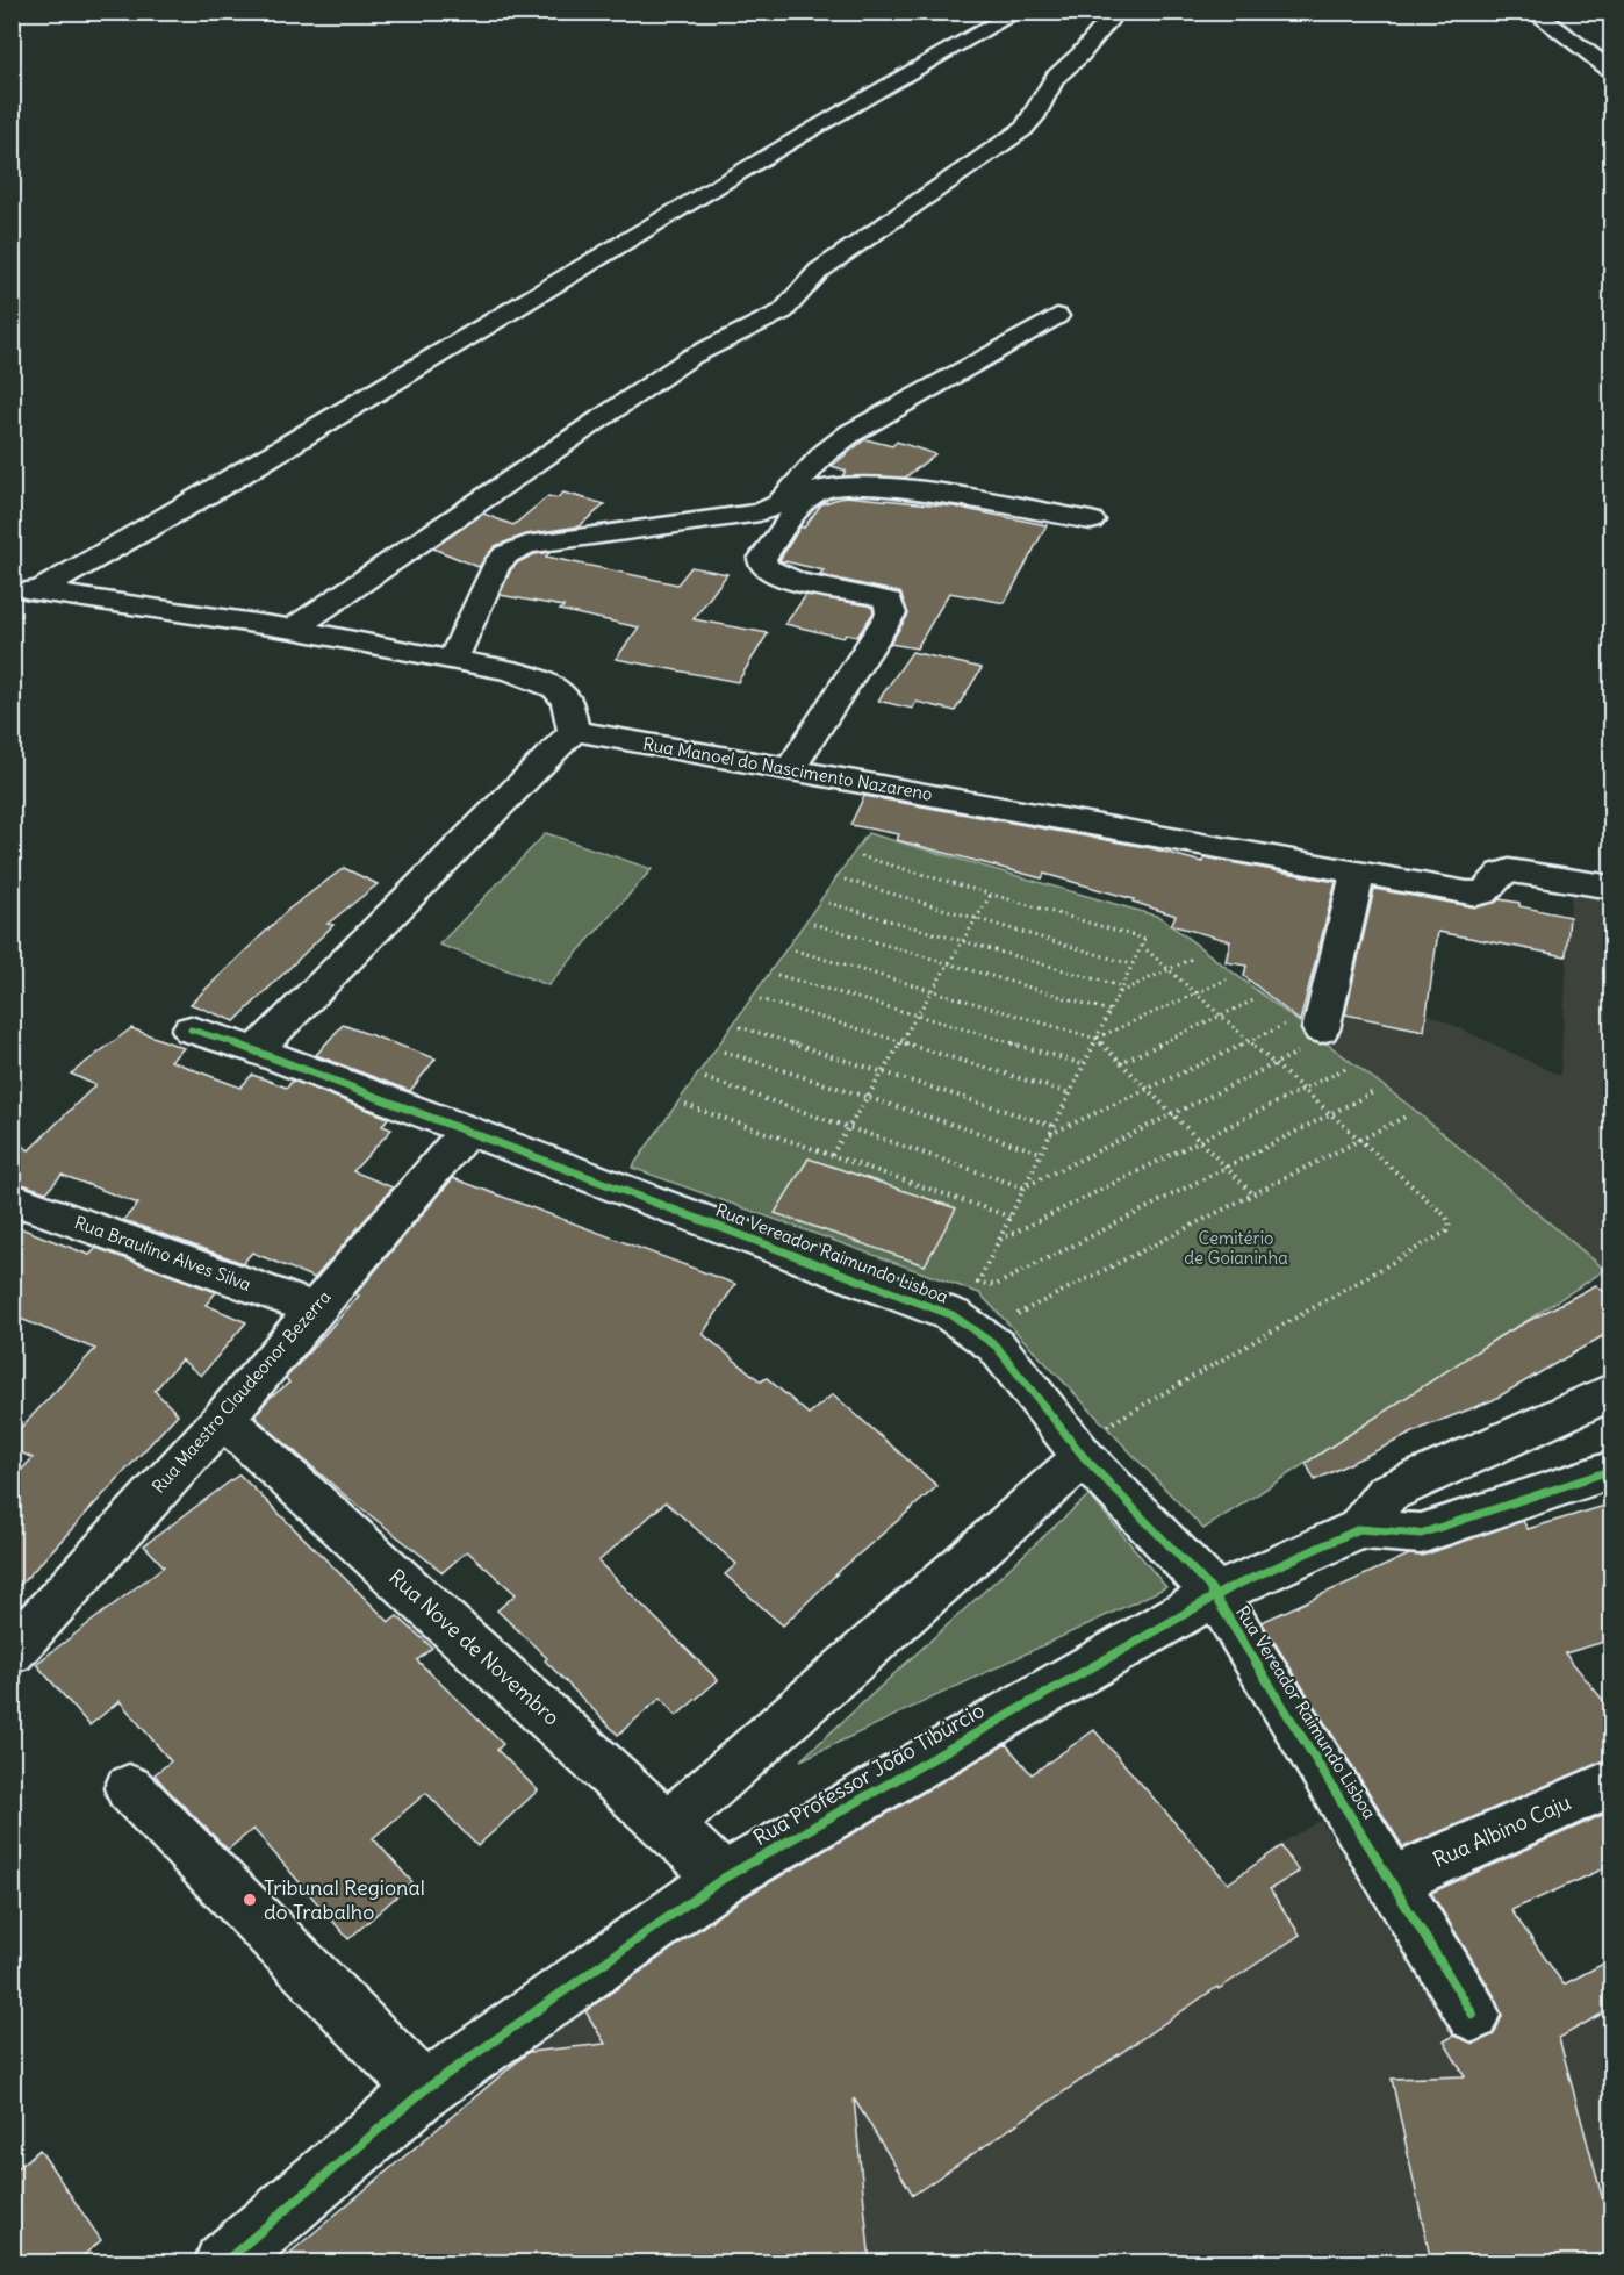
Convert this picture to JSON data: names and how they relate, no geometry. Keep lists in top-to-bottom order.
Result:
{
  "streets": {
    "street": [
      "Rua Manoel do Nascimento Nazareno",
      "Rua Braulino Alves Silva",
      "Rua Vereador Raimundo Lisboa",
      "Rua Maestro Claudeonor Bezerra",
      "Rua Nove de Novembro",
      "Rua Professor João Tibúrcio",
      "Rua Albino Caju"
    ]
  },
  "crossings": [
    ["Rua Braulino Alves Silva", "Rua Maestro Claudeonor Bezerra"],
    ["Rua Vereador Raimundo Lisboa", "Rua Maestro Claudeonor Bezerra"],
    ["Rua Vereador Raimundo Lisboa", "Rua Professor João Tibúrcio"],
    ["Rua Vereador Raimundo Lisboa", "Rua Albino Caju"],
    ["Rua Maestro Claudeonor Bezerra", "Rua Nove de Novembro"],
    ["Rua Nove de Novembro", "Rua Professor João Tibúrcio"]
  ],
  "parks": ["Cemitério de Goianinha"],
  "places": ["Tribunal Regional do Trabalho"]
}
